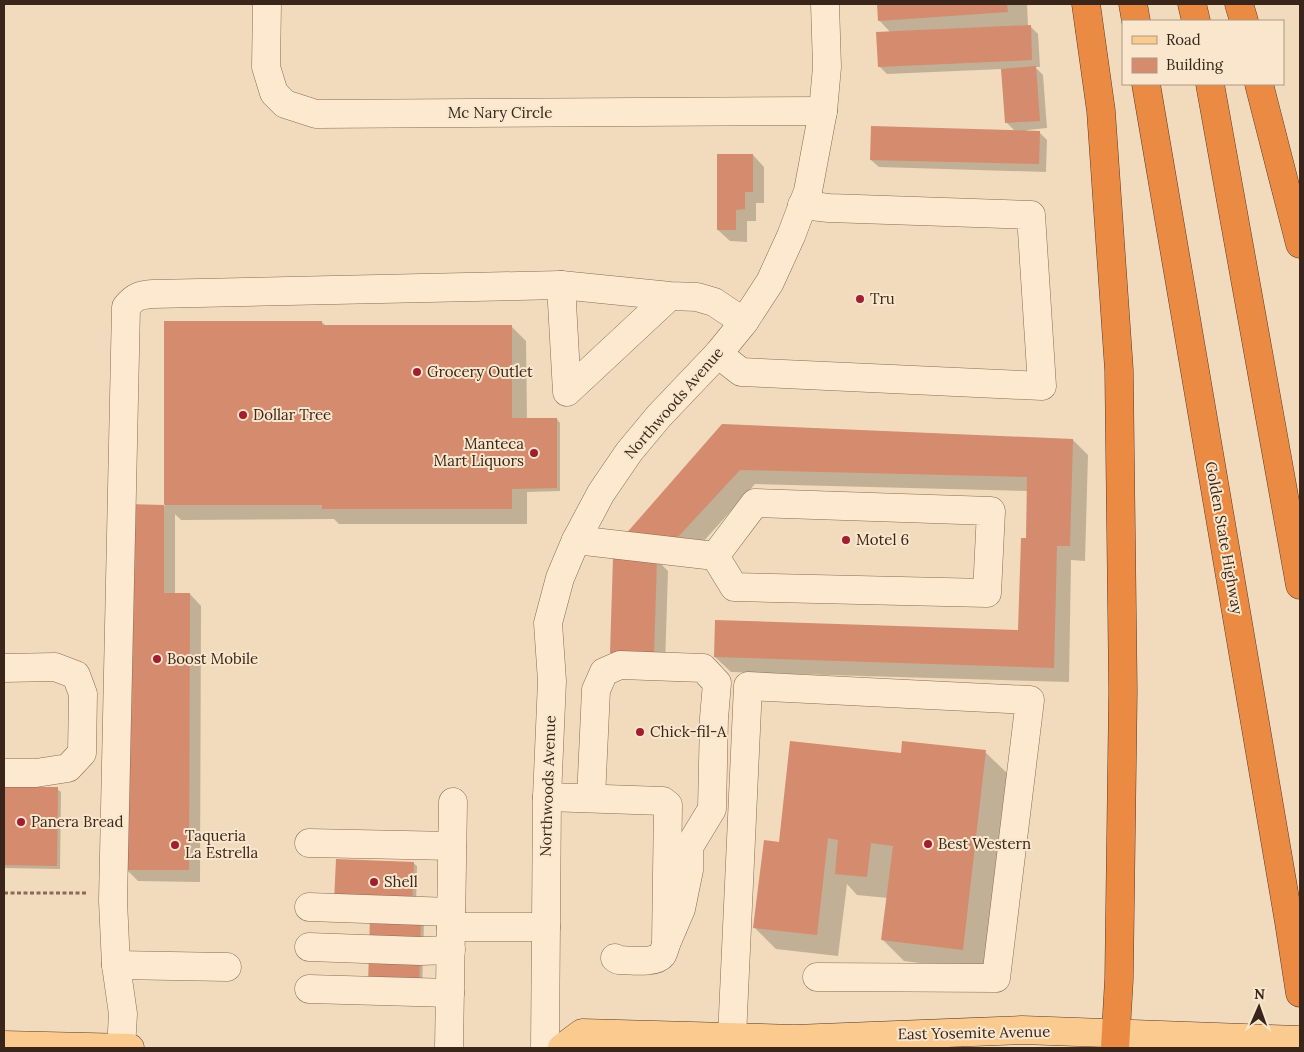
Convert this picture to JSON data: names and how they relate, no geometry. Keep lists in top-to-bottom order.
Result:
{
  "streets": {
    "highway": ["Golden State Highway"],
    "main road": ["East Yosemite Avenue"],
    "street": ["Mc Nary Circle", "Northwoods Avenue"]
  },
  "crossings": [
    ["Mc Nary Circle", "Northwoods Avenue"]
  ],
  "places": [
    "Tru",
    "Grocery Outlet",
    "Dollar Tree",
    "Manteca Mart Liquors",
    "Motel 6",
    "Boost Mobile",
    "Chick-fil-A",
    "Panera Bread",
    "Best Western",
    "Taqueria La Estrella",
    "Shell"
  ],
  "legend": ["Road", "Building"],
  "north": "top"
}
